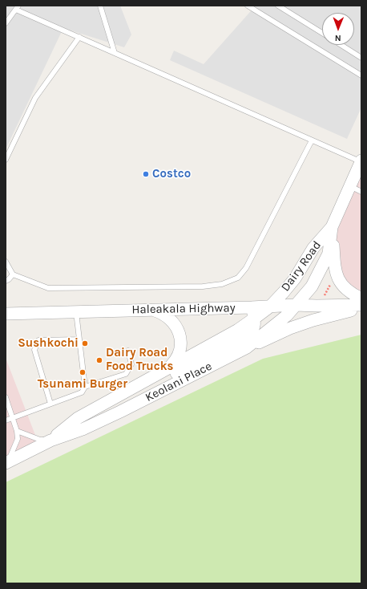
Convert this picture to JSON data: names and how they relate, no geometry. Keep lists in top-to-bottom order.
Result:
{
  "streets": {
    "street": ["Dairy Road", "Haleakala Highway", "Keolani Place"]
  },
  "crossings": [
    ["Dairy Road", "Haleakala Highway"],
    ["Dairy Road", "Keolani Place"],
    ["Haleakala Highway", "Keolani Place"]
  ],
  "places": [
    "Costco",
    "Sushkochi",
    "Dairy Road Food Trucks",
    "Tsunami Burger"
  ],
  "north": "bottom"
}
